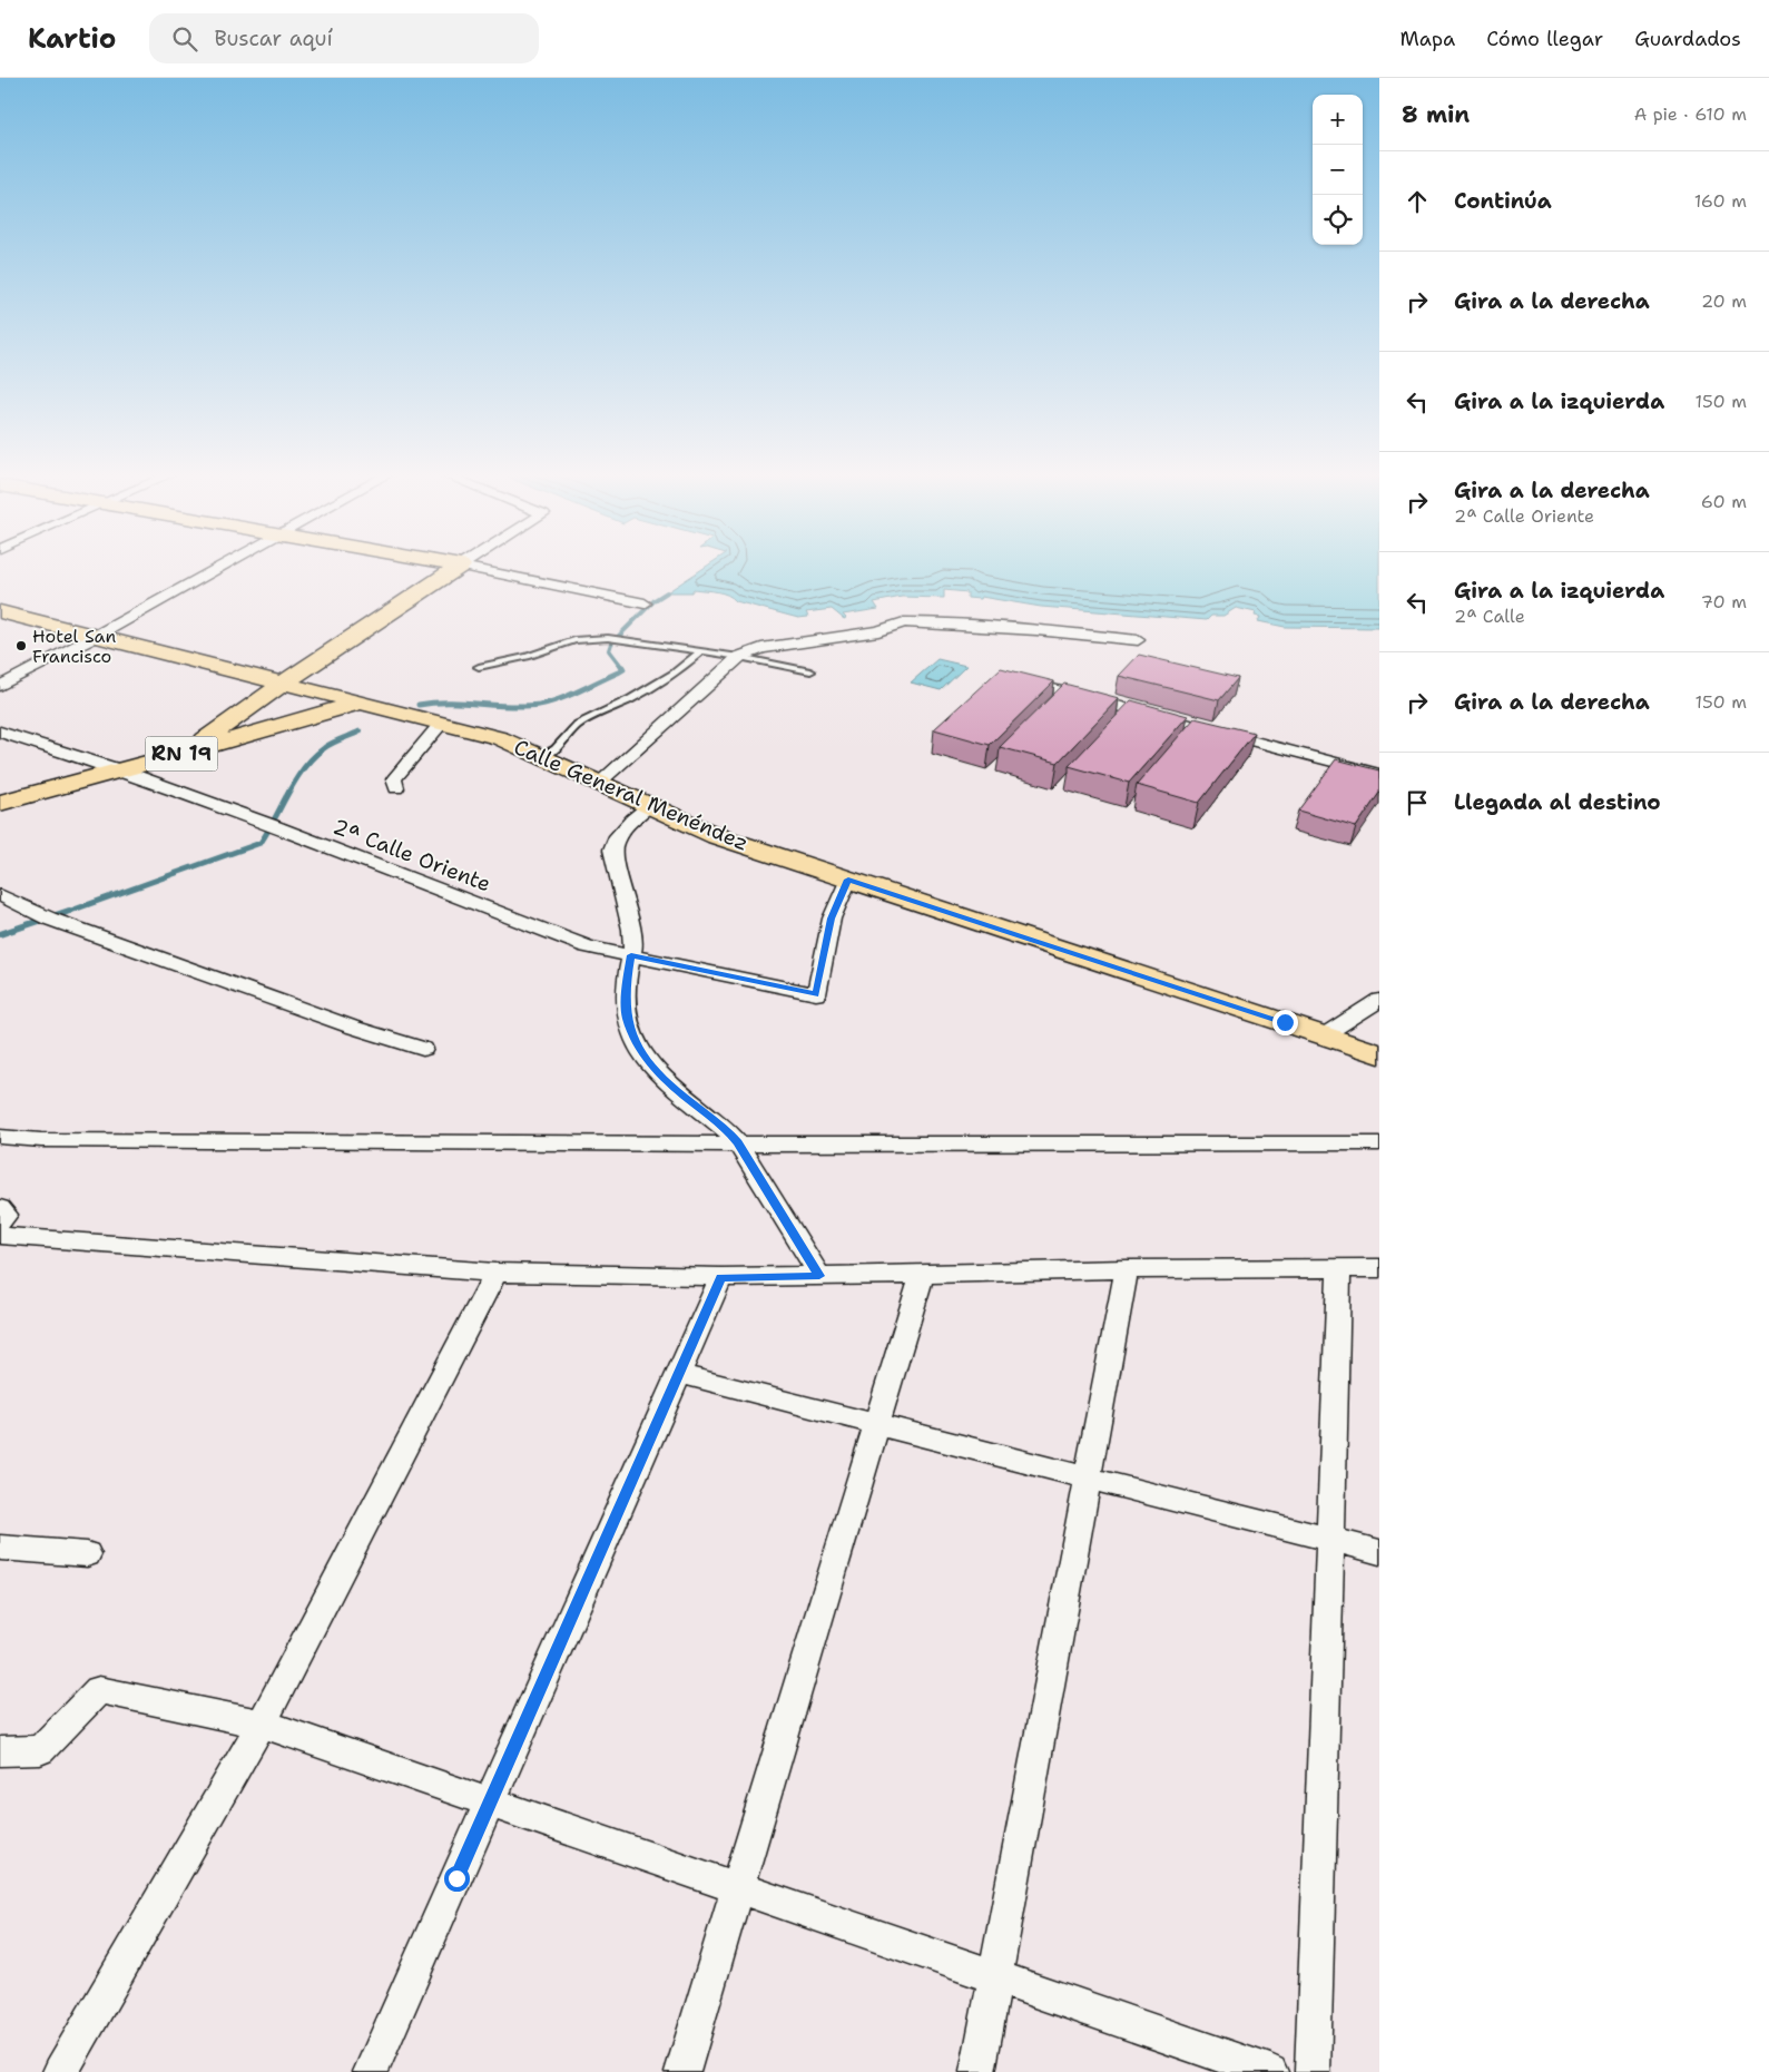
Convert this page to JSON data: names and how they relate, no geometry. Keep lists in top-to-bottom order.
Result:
{
  "streets": {
    "main road": ["RN 19", "Calle General Menéndez"],
    "street": ["2ª Calle Oriente"]
  },
  "crossings": [
    ["RN 19", "Calle General Menéndez"],
    ["RN 19", "2ª Calle Oriente"],
    ["Calle General Menéndez", "2ª Calle Oriente"]
  ],
  "places": ["Hotel San Francisco"],
  "page": {
    "header": "Kartio",
    "search": "Buscar aquí",
    "nav": ["Mapa", "Cómo llegar", "Guardados"],
    "heading": ["8 min", "A pie · 610 m"],
    "map_buttons": ["+", "−"],
    "list": [
      ["Continúa", "160 m"],
      ["Gira a la derecha", "20 m"],
      ["Gira a la izquierda", "150 m"],
      ["Gira a la derecha", "2ª Calle Oriente", "60 m"],
      ["Gira a la izquierda", "2ª Calle", "70 m"],
      ["Gira a la derecha", "150 m"],
      "Llegada al destino"
    ]
  }
}
